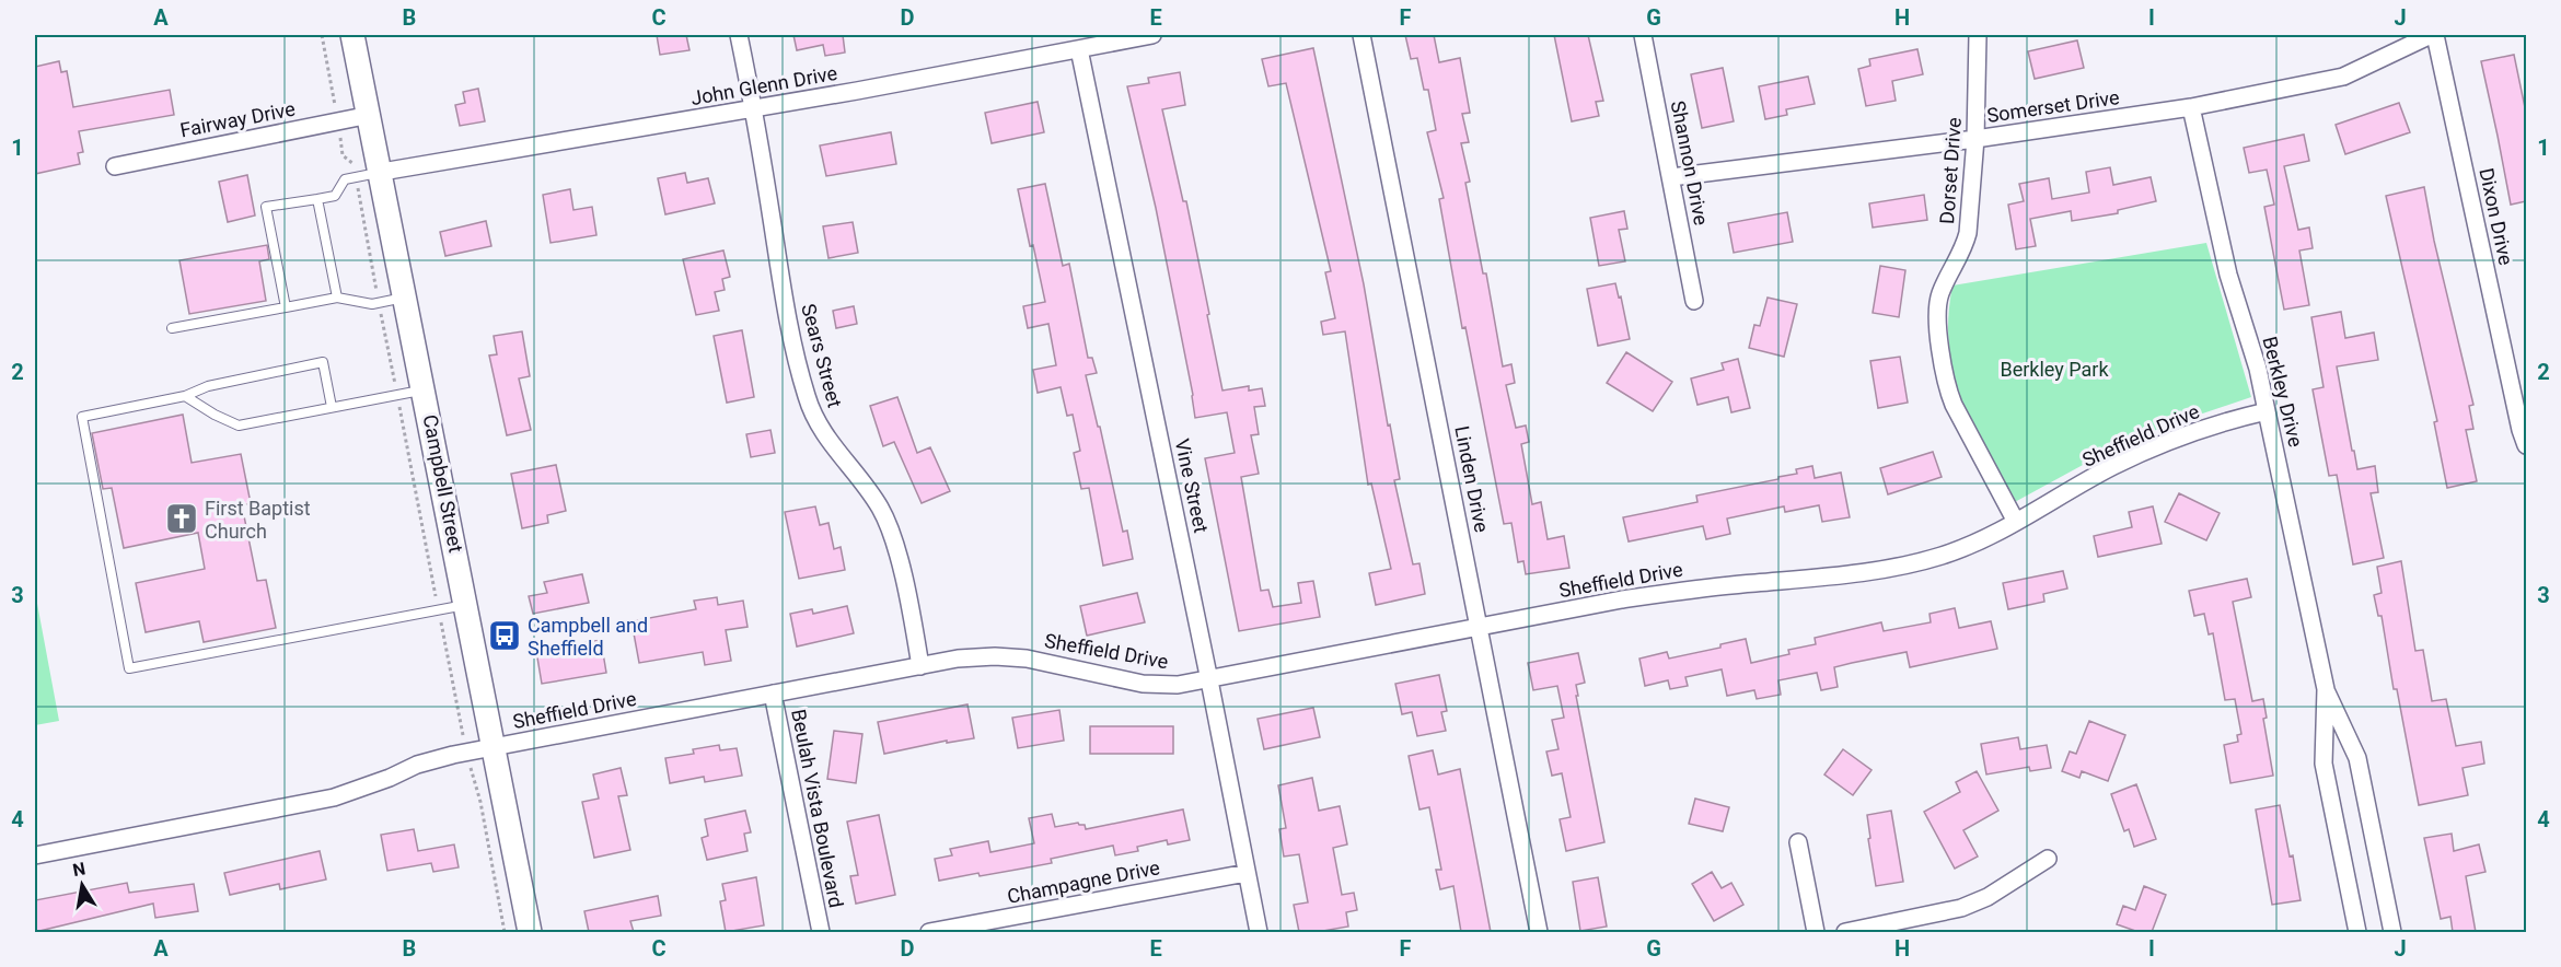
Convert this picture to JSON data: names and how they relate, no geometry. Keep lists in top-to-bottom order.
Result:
{
  "streets": {
    "main road": ["Campbell Street"],
    "street": [
      "John Glenn Drive",
      "Somerset Drive",
      "Fairway Drive",
      "Shannon Drive",
      "Dorset Drive",
      "Dixon Drive",
      "Sears Street",
      "Berkley Drive",
      "Sheffield Drive",
      "Linden Drive",
      "Vine Street",
      "Beulah Vista Boulevard",
      "Champagne Drive"
    ]
  },
  "crossings": [
    ["John Glenn Drive", "Sears Street"],
    ["John Glenn Drive", "Campbell Street"],
    ["John Glenn Drive", "Vine Street"],
    ["Somerset Drive", "Shannon Drive"],
    ["Somerset Drive", "Dorset Drive"],
    ["Somerset Drive", "Dixon Drive"],
    ["Somerset Drive", "Berkley Drive"],
    ["Fairway Drive", "Campbell Street"],
    ["Dorset Drive", "Sheffield Drive"],
    ["Sears Street", "Sheffield Drive"],
    ["Berkley Drive", "Sheffield Drive"],
    ["Sheffield Drive", "Linden Drive"],
    ["Sheffield Drive", "Campbell Street"],
    ["Sheffield Drive", "Vine Street"],
    ["Sheffield Drive", "Beulah Vista Boulevard"],
    ["Vine Street", "Champagne Drive"]
  ],
  "parks": ["Berkley Park"],
  "places": {
    "church": ["First Baptist Church"],
    "bus stop": ["Campbell and Sheffield"]
  },
  "north": "top",
  "grid": {
    "columns": [
      "A",
      "B",
      "C",
      "D",
      "E",
      "F",
      "G",
      "H",
      "I",
      "J"
    ],
    "rows": [
      "1",
      "2",
      "3",
      "4"
    ]
  }
}
